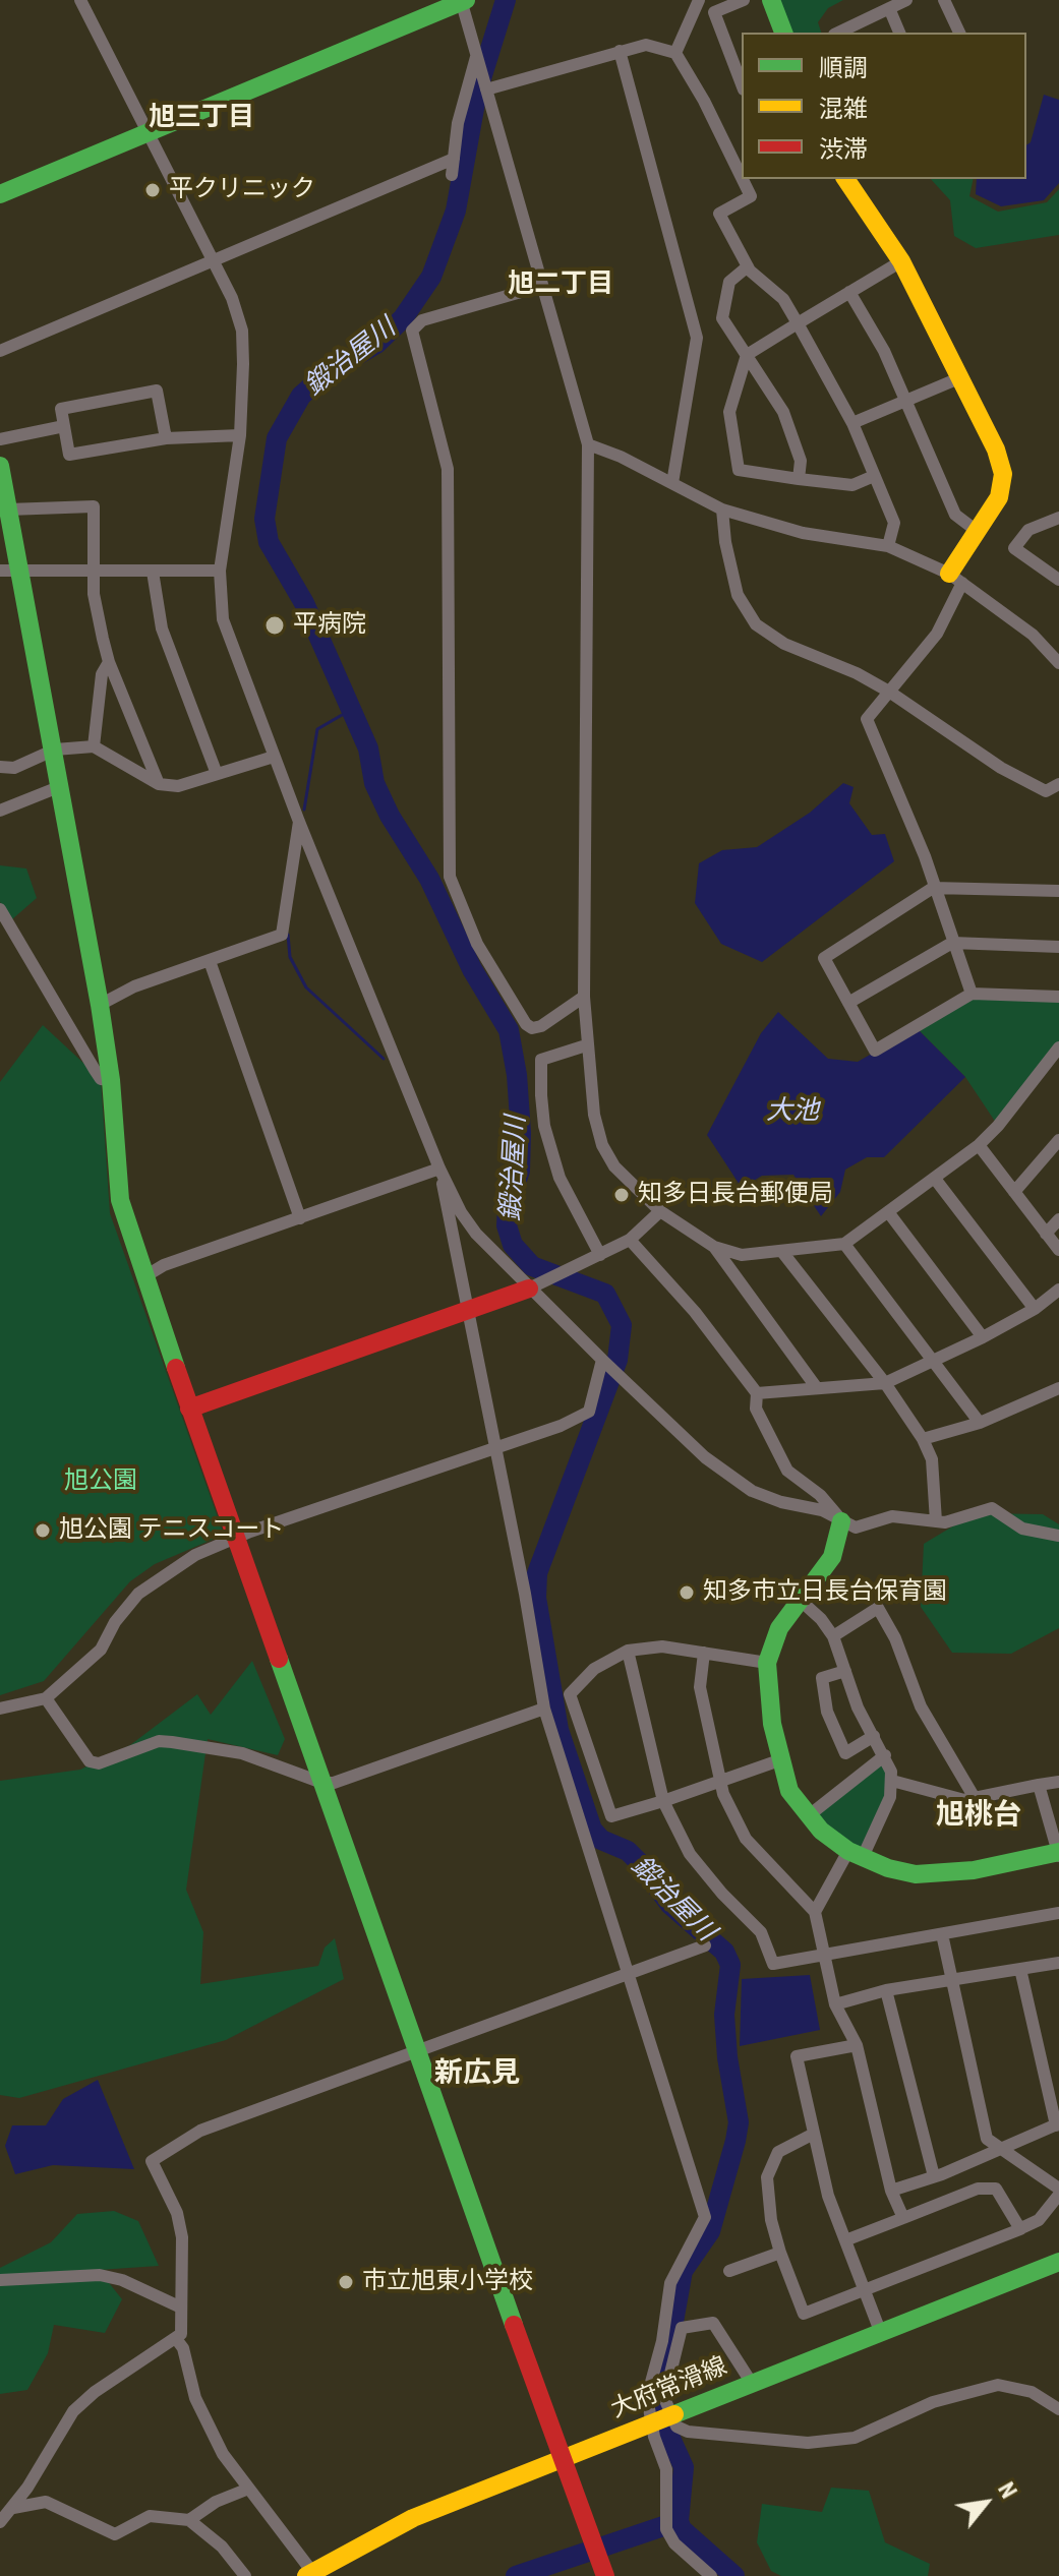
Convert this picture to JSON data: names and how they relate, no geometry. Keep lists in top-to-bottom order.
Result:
{
  "streets": {
    "street": ["大府常滑線"]
  },
  "districts": [
    "旭三丁目",
    "旭二丁目",
    "旭桃台",
    "新広見"
  ],
  "water": ["鍛治屋川", "大池"],
  "parks": ["旭公園"],
  "places": [
    "平クリニック",
    "平病院",
    "知多日長台郵便局",
    "旭公園 テニスコート",
    "知多市立日長台保育園",
    "市立旭東小学校"
  ],
  "legend": ["順調", "混雑", "渋滞"],
  "north": "top right"
}
